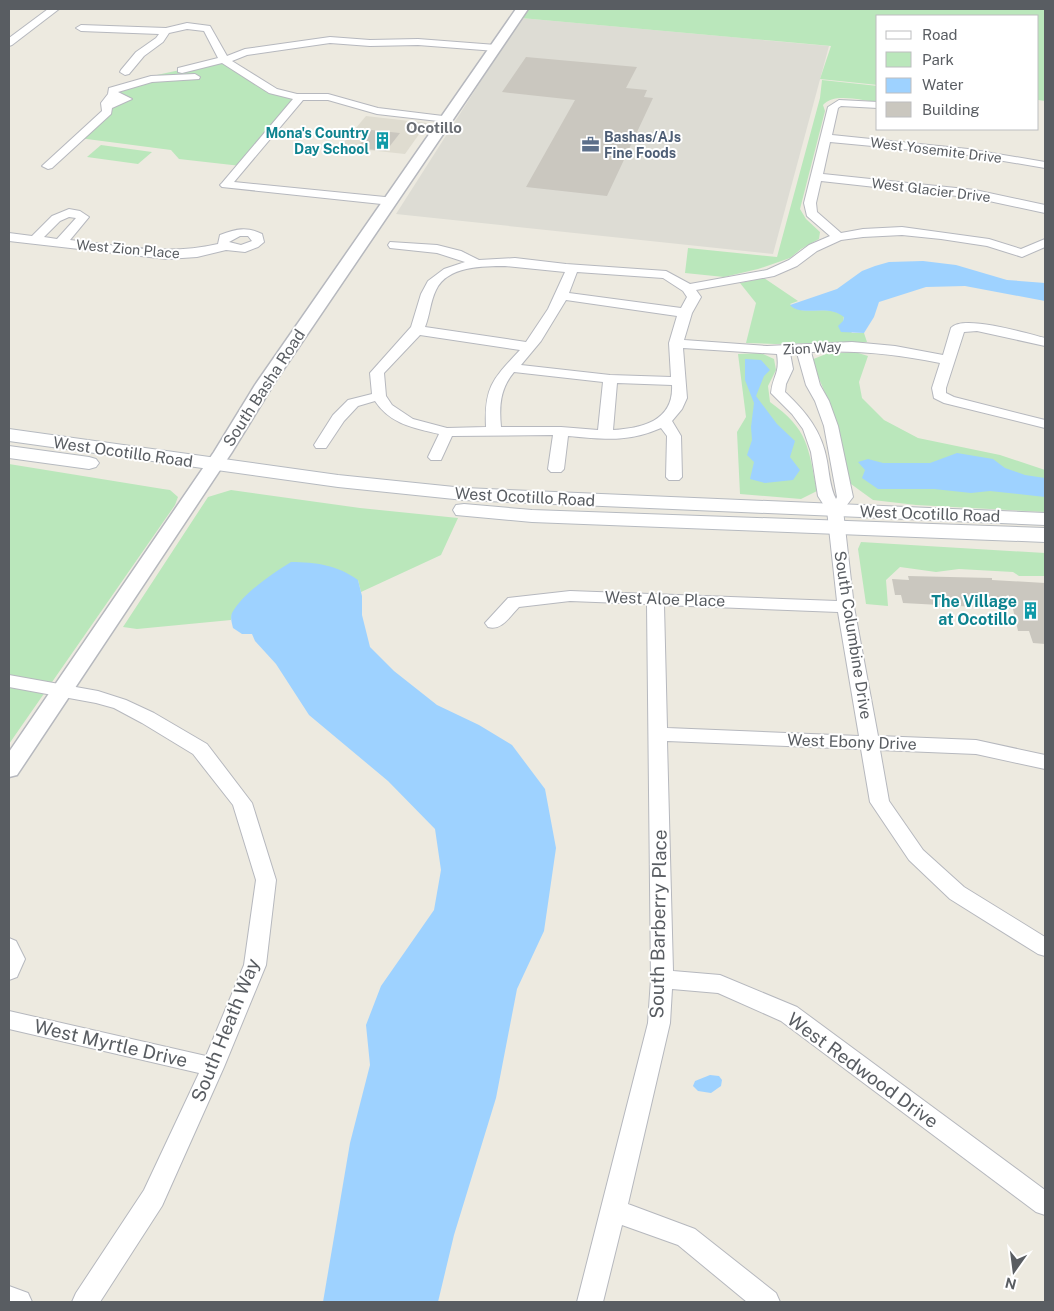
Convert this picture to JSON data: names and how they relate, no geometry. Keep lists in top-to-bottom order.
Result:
{
  "streets": {
    "main road": ["West Ocotillo Road"],
    "street": [
      "West Yosemite Drive",
      "West Glacier Drive",
      "West Zion Place",
      "Zion Way",
      "South Basha Road",
      "West Aloe Place",
      "South Columbine Drive",
      "West Ebony Drive",
      "South Barberry Place",
      "South Heath Way",
      "West Myrtle Drive",
      "West Redwood Drive"
    ]
  },
  "crossings": [
    ["South Basha Road", "West Ocotillo Road"],
    ["South Basha Road", "South Heath Way"],
    ["West Ocotillo Road", "South Columbine Drive"],
    ["West Aloe Place", "South Columbine Drive"],
    ["West Aloe Place", "South Barberry Place"],
    ["South Columbine Drive", "West Ebony Drive"],
    ["West Ebony Drive", "South Barberry Place"],
    ["South Barberry Place", "West Redwood Drive"],
    ["South Heath Way", "West Myrtle Drive"]
  ],
  "districts": ["Ocotillo"],
  "places": {
    "building": ["Mona's Country Day School", "The Village at Ocotillo"],
    "office": ["Bashas/AJs Fine Foods"]
  },
  "legend": [
    "Road",
    "Park",
    "Water",
    "Building"
  ],
  "north": "bottom"
}
